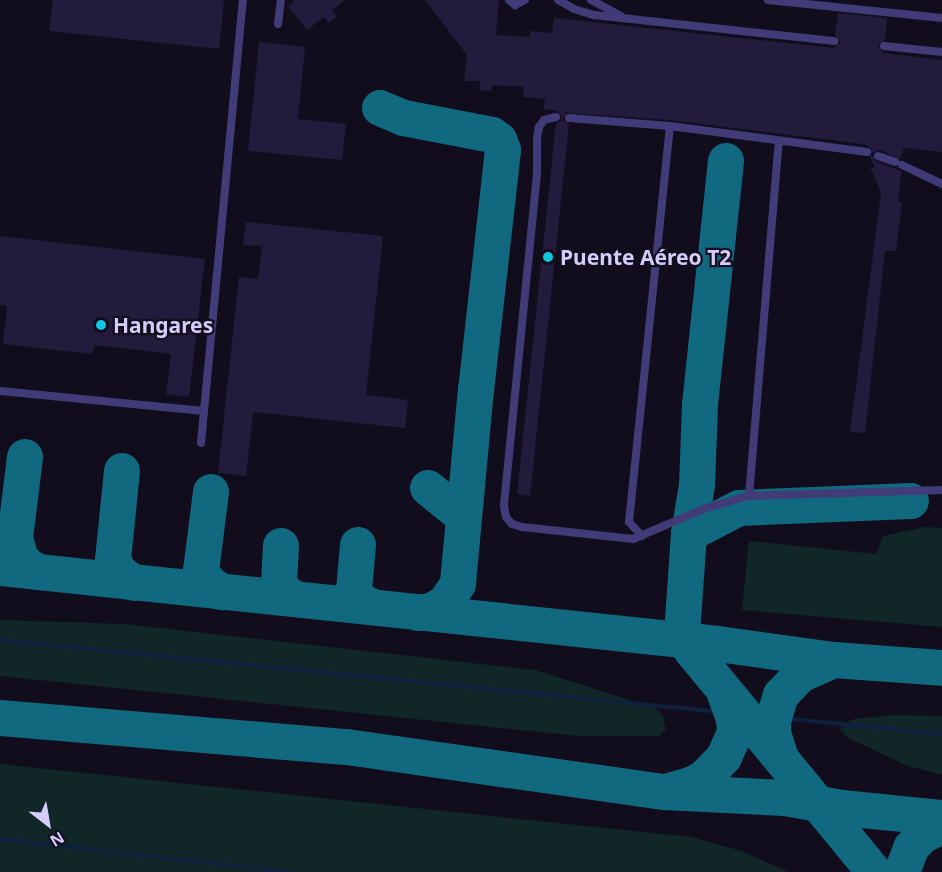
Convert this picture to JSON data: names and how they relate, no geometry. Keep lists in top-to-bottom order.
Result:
{
  "places": ["Puente Aéreo T2", "Hangares"],
  "north": "bottom right"
}
